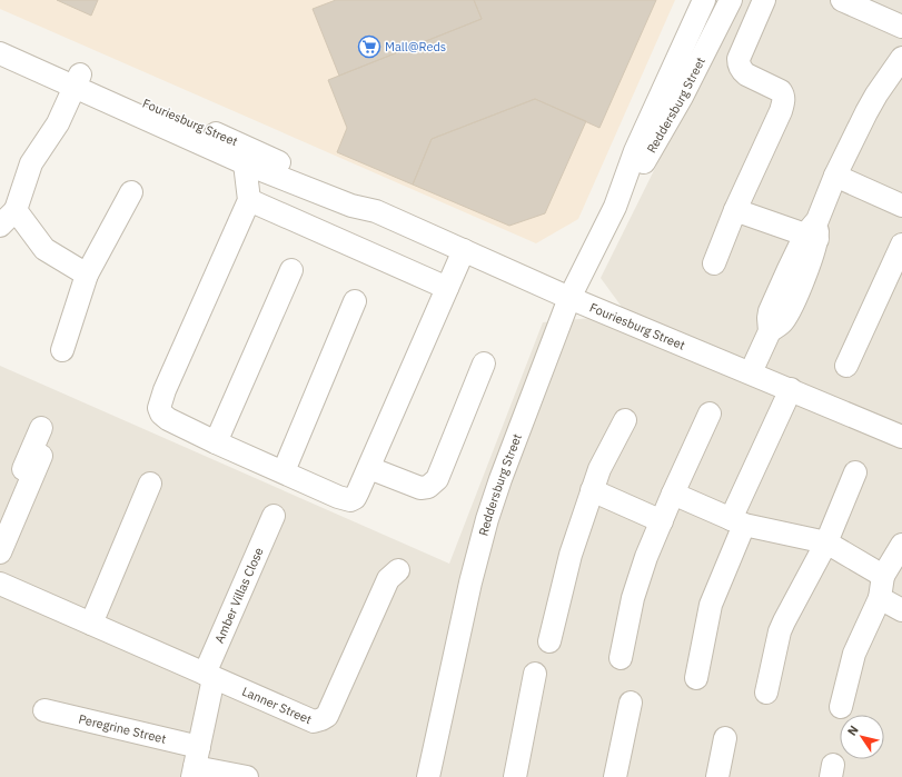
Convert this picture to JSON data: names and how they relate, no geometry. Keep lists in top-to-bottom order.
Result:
{
  "streets": {
    "street": [
      "Reddersburg Street",
      "Fouriesburg Street",
      "Amber Villas Close",
      "Lanner Street",
      "Peregrine Street"
    ]
  },
  "crossings": [
    ["Reddersburg Street", "Fouriesburg Street"],
    ["Amber Villas Close", "Lanner Street"]
  ],
  "places": {
    "supermarket": ["Mall@Reds"]
  },
  "north": "top left"
}
